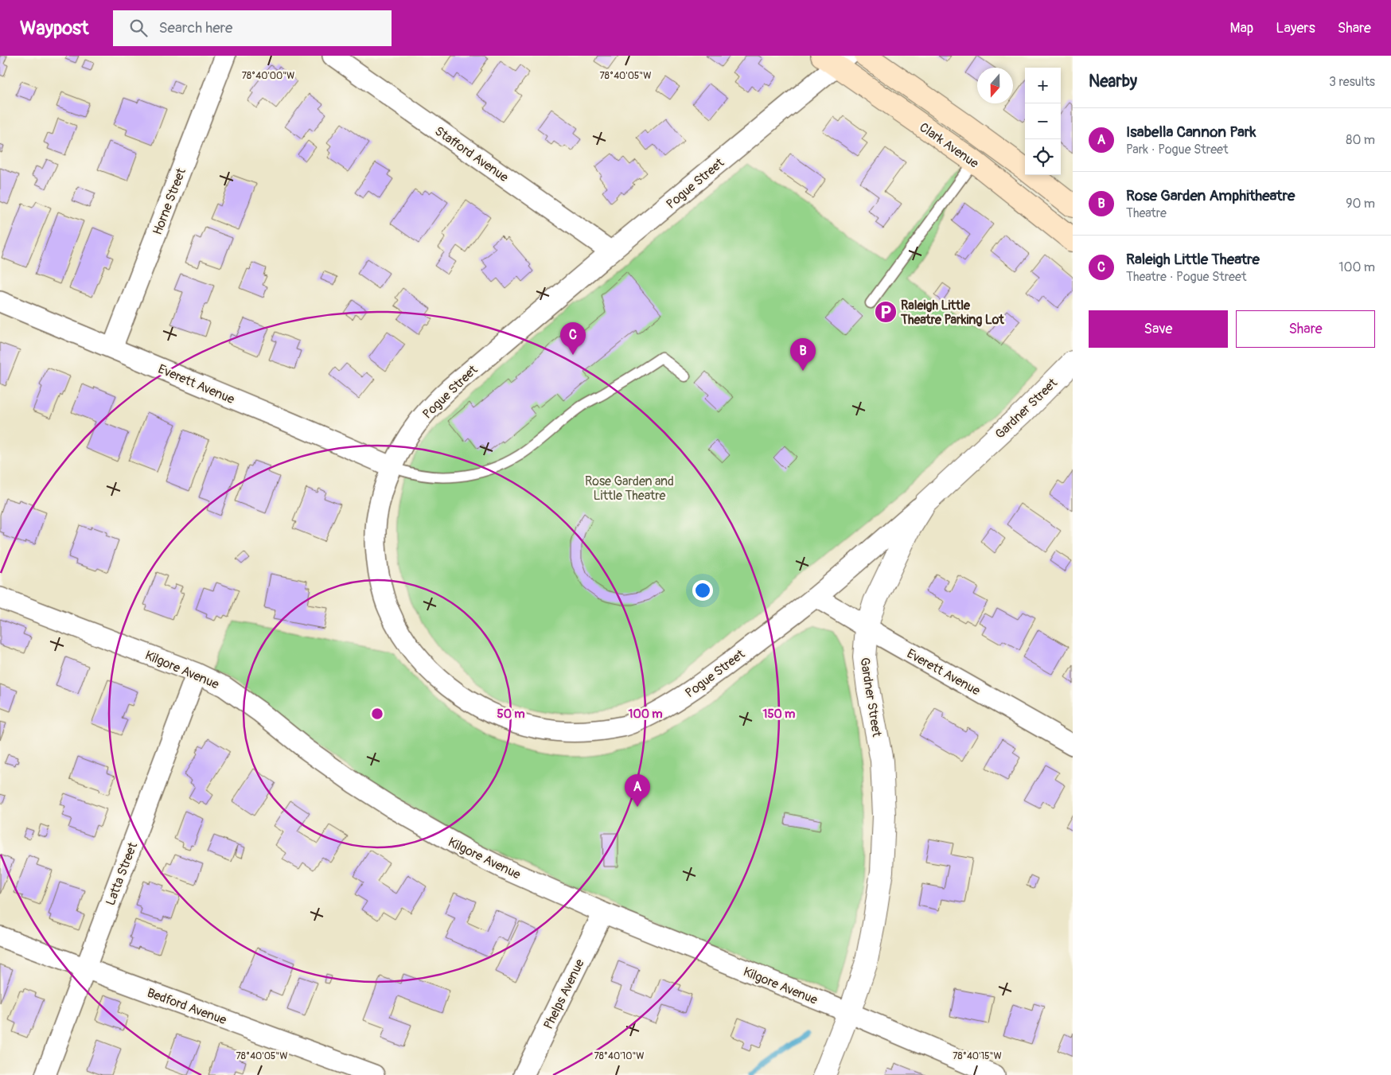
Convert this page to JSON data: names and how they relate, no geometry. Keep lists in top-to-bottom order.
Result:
{
  "streets": {
    "main road": ["Clark Avenue"],
    "street": [
      "Stafford Avenue",
      "Pogue Street",
      "Horne Street",
      "Everett Avenue",
      "Gardner Street",
      "Kilgore Avenue",
      "Latta Street",
      "Phelps Avenue",
      "Bedford Avenue"
    ]
  },
  "crossings": [
    ["Clark Avenue", "Pogue Street"],
    ["Stafford Avenue", "Pogue Street"],
    ["Pogue Street", "Everett Avenue"],
    ["Pogue Street", "Gardner Street"],
    ["Horne Street", "Everett Avenue"],
    ["Everett Avenue", "Gardner Street"],
    ["Gardner Street", "Kilgore Avenue"],
    ["Kilgore Avenue", "Latta Street"],
    ["Kilgore Avenue", "Phelps Avenue"],
    ["Latta Street", "Bedford Avenue"]
  ],
  "parks": ["Rose Garden and Little Theatre"],
  "places": {
    "parking": ["Raleigh Little Theatre Parking Lot"]
  },
  "north": "bottom",
  "page": {
    "header": "Waypost",
    "search": "Search here",
    "nav": ["Map", "Layers", "Share"],
    "heading": ["Nearby", "3 results"],
    "map_buttons": ["+", "−"],
    "list": [
      {
        "mark": "A",
        "name": "Isabella Cannon Park",
        "note": "Park · Pogue Street",
        "value": "80 m"
      },
      {
        "mark": "B",
        "name": "Rose Garden Amphitheatre",
        "note": "Theatre",
        "value": "90 m"
      },
      {
        "mark": "C",
        "name": "Raleigh Little Theatre",
        "note": "Theatre · Pogue Street",
        "value": "100 m"
      }
    ],
    "buttons": ["Save", "Share"],
    "pins": ["C", "B", "A"]
  },
  "coordinates": [
    "78°40'00\"W",
    "78°40'05\"W",
    "78°40'10\"W",
    "78°40'15\"W"
  ],
  "rings": ["50 m", "100 m", "150 m"]
}
